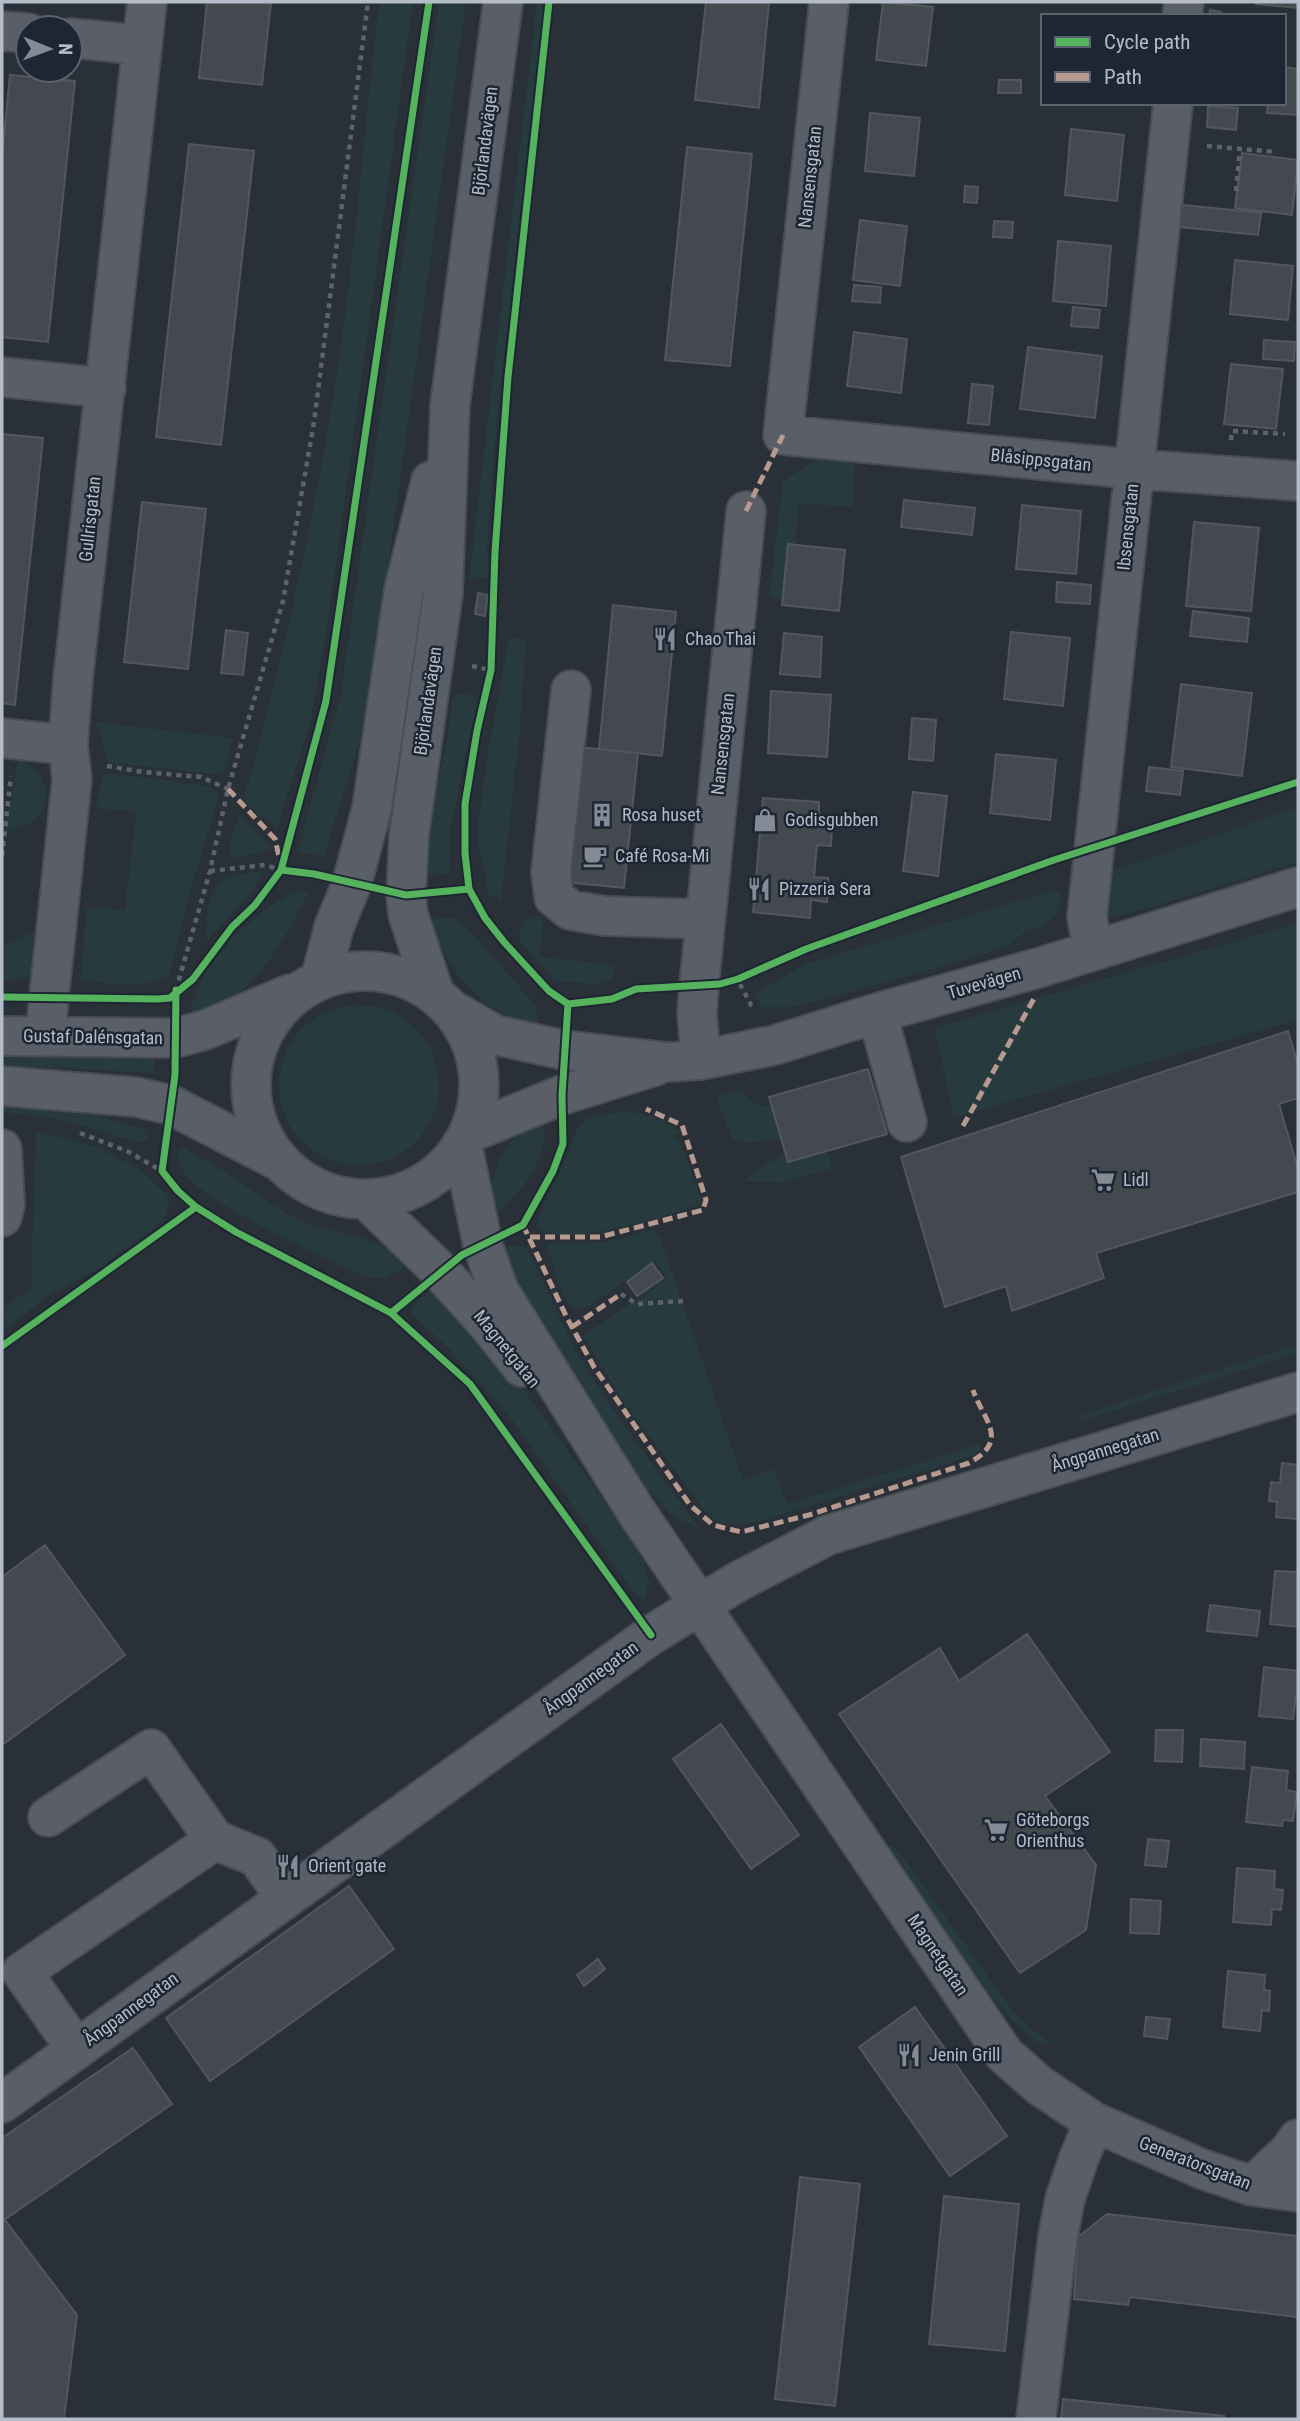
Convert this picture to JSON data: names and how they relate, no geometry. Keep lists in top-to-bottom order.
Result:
{
  "streets": {
    "street": [
      "Björlandavägen",
      "Nansensgatan",
      "Blåsippsgatan",
      "Gullrisgatan",
      "Ibsensgatan",
      "Tuvevägen",
      "Gustaf Dalénsgatan",
      "Magnetgatan",
      "Ångpannegatan",
      "Generatorsgatan"
    ]
  },
  "crossings": [
    ["Björlandavägen", "Tuvevägen"],
    ["Björlandavägen", "Gustaf Dalénsgatan"],
    ["Björlandavägen", "Magnetgatan"],
    ["Nansensgatan", "Blåsippsgatan"],
    ["Nansensgatan", "Tuvevägen"],
    ["Blåsippsgatan", "Ibsensgatan"],
    ["Gullrisgatan", "Gustaf Dalénsgatan"],
    ["Ibsensgatan", "Tuvevägen"],
    ["Tuvevägen", "Gustaf Dalénsgatan"],
    ["Tuvevägen", "Magnetgatan"],
    ["Gustaf Dalénsgatan", "Magnetgatan"],
    ["Magnetgatan", "Ångpannegatan"],
    ["Magnetgatan", "Generatorsgatan"]
  ],
  "places": {
    "restaurant": [
      "Chao Thai",
      "Pizzeria Sera",
      "Orient gate",
      "Jenin Grill"
    ],
    "building": ["Rosa huset"],
    "shop": ["Godisgubben"],
    "cafe": ["Café Rosa-Mi"],
    "supermarket": ["Lidl", "Göteborgs Orienthus"]
  },
  "legend": ["Cycle path", "Path"],
  "north": "right"
}
